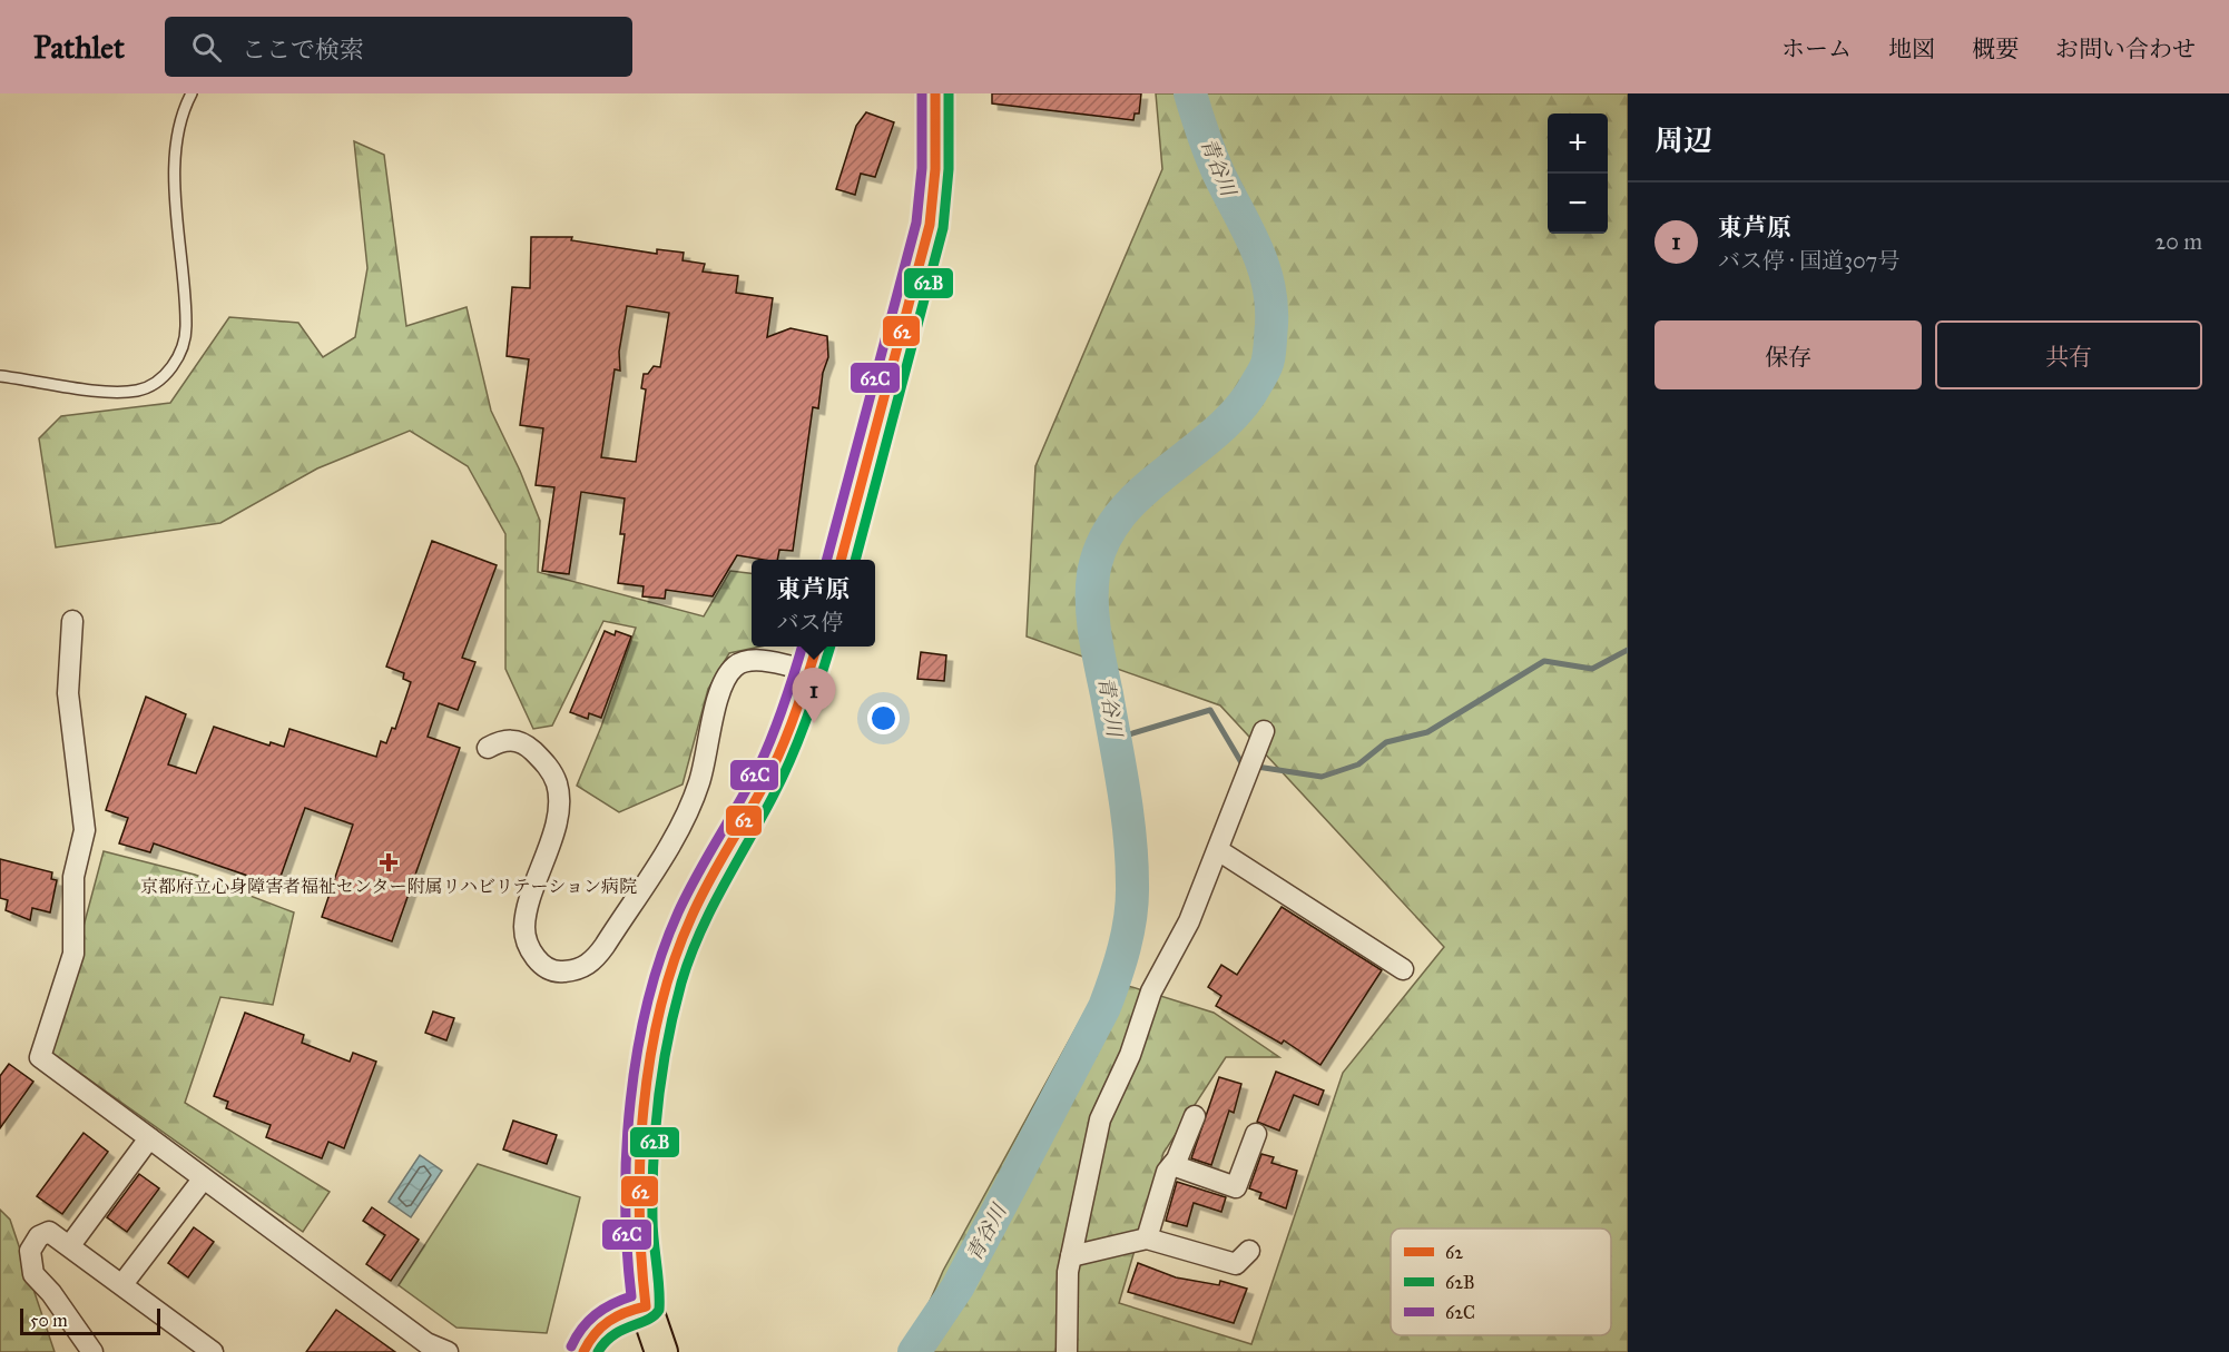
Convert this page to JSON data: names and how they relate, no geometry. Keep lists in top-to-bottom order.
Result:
{
  "water": ["青谷川"],
  "places": {
    "health": ["京都府立心身障害者福祉センター附属リハビリテーション病院"]
  },
  "lines": ["transit line 62", "transit line 62B", "transit line 62C"],
  "legend": ["62", "62B", "62C"],
  "scale_bar": "50 m",
  "page": {
    "header": "Pathlet",
    "search": "ここで検索",
    "nav": [
      "ホーム",
      "地図",
      "概要",
      "お問い合わせ"
    ],
    "heading": "周辺",
    "map_buttons": ["+", "−"],
    "list": [
      {
        "mark": "1",
        "name": "東芦原",
        "note": "バス停 · 国道307号",
        "value": "20 m"
      }
    ],
    "buttons": ["保存", "共有"],
    "popup": ["東芦原", "バス停"],
    "pins": "1",
    "scale": "50 m"
  }
}
